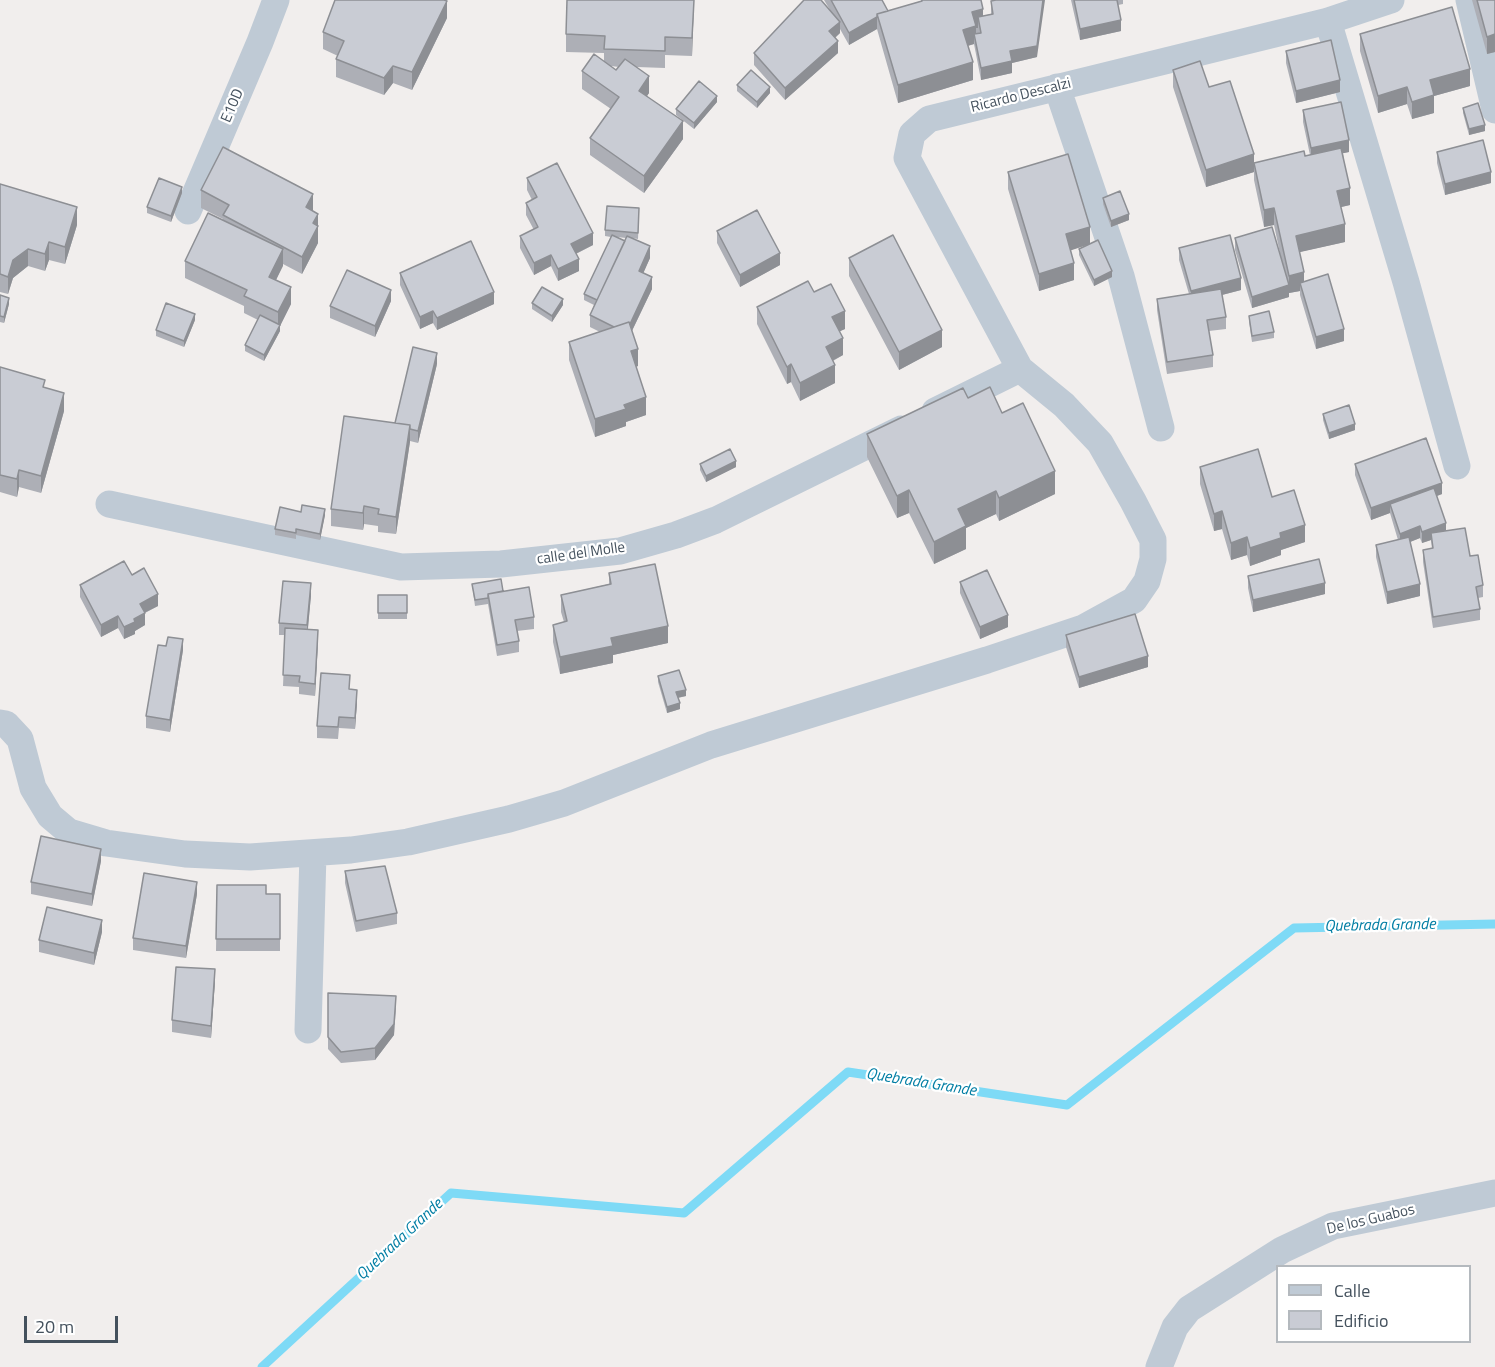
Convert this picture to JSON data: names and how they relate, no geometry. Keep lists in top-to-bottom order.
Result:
{
  "streets": {
    "street": [
      "Ricardo Descalzi",
      "E10D",
      "calle del Molle",
      "De los Guabos"
    ]
  },
  "crossings": [
    ["Ricardo Descalzi", "calle del Molle"]
  ],
  "water": ["Quebrada Grande"],
  "legend": ["Calle", "Edificio"],
  "scale_bar": "20 m"
}
